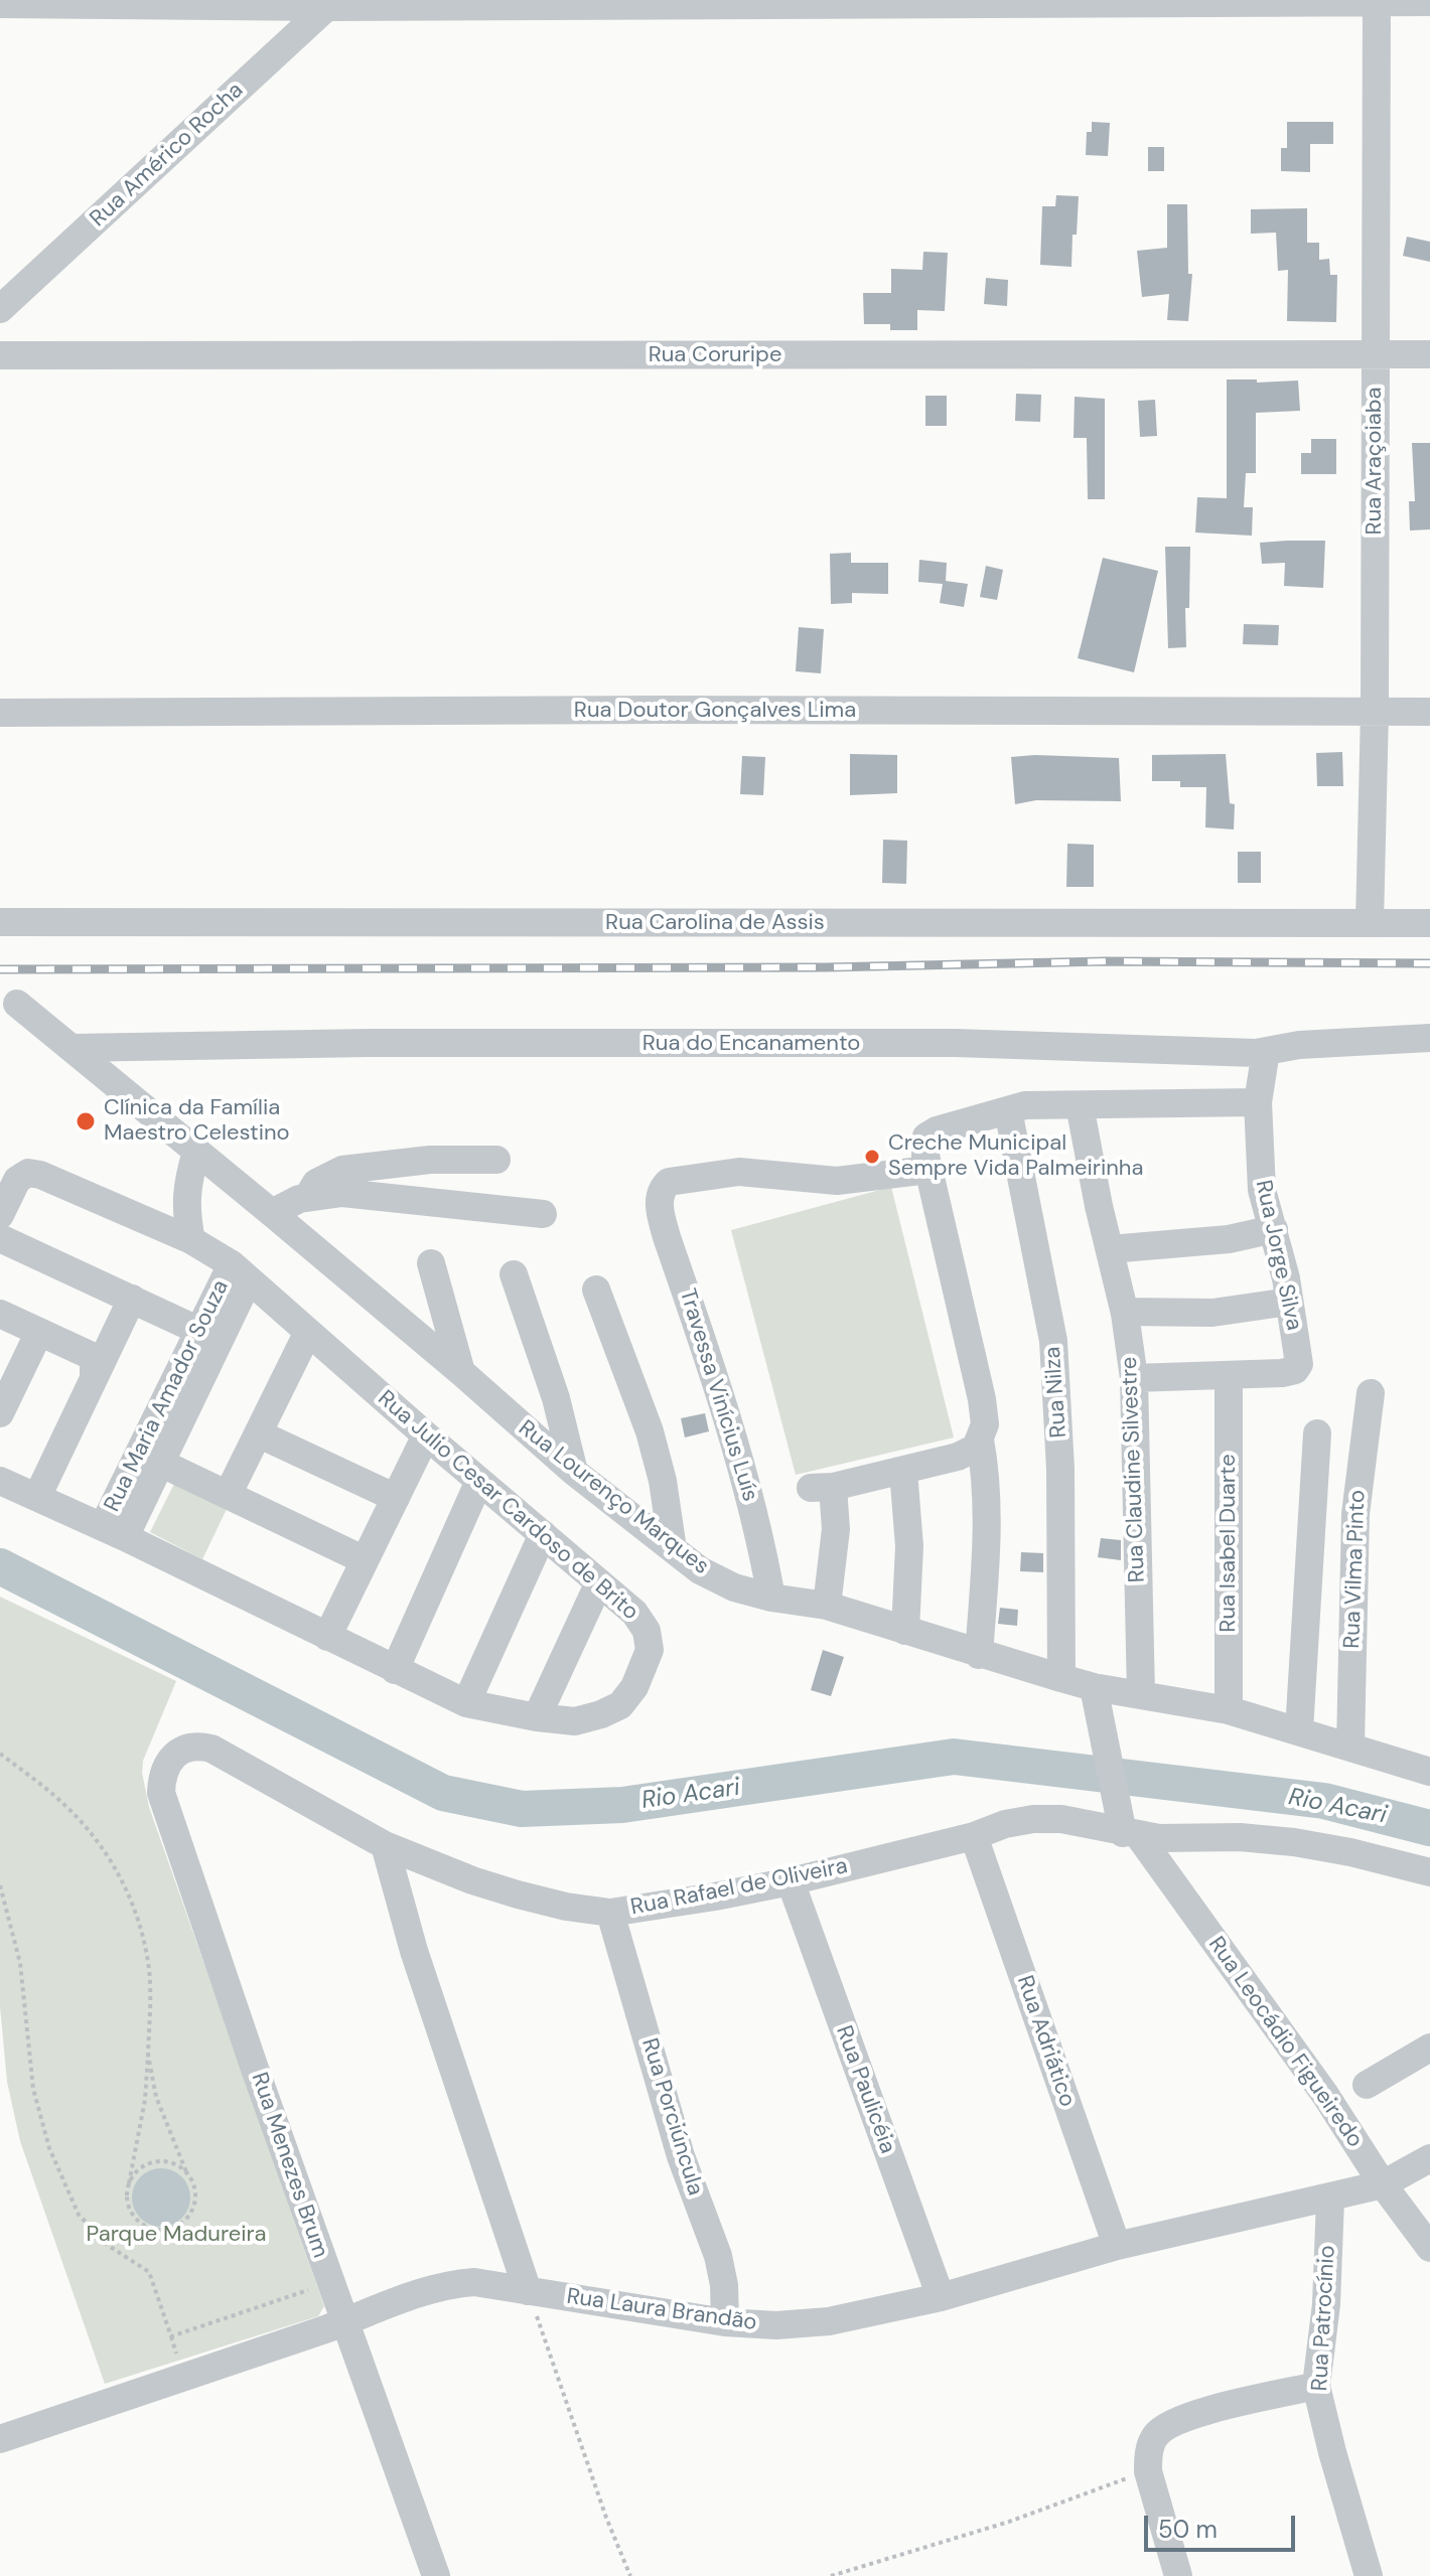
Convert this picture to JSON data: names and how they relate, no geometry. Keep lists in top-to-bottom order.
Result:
{
  "streets": {
    "street": [
      "Rua Américo Rocha",
      "Rua Coruripe",
      "Rua Araçoiaba",
      "Rua Doutor Gonçalves Lima",
      "Rua Carolina de Assis",
      "Rua do Encanamento",
      "Rua Jorge Silva",
      "Rua Nilza",
      "Travessa Vinícius Luís",
      "Rua Maria Amador Souza",
      "Rua Claudine Silvestre",
      "Rua Lourenço Marques",
      "Rua Julio Cesar Cardoso de Brito",
      "Rua Isabel Duarte",
      "Rua Vilma Pinto",
      "Rua Rafael de Oliveira",
      "Rua Adriático",
      "Rua Leocádio Figueiredo",
      "Rua Paulicéia",
      "Rua Porciúncula",
      "Rua Menezes Brum",
      "Rua Laura Brandão",
      "Rua Patrocínio"
    ]
  },
  "crossings": [
    ["Rua Coruripe", "Rua Araçoiaba"],
    ["Rua Araçoiaba", "Rua Doutor Gonçalves Lima"],
    ["Rua Araçoiaba", "Rua Carolina de Assis"],
    ["Rua do Encanamento", "Rua Jorge Silva"],
    ["Rua do Encanamento", "Rua Lourenço Marques"],
    ["Rua Jorge Silva", "Rua Isabel Duarte"],
    ["Rua Nilza", "Rua Lourenço Marques"],
    ["Travessa Vinícius Luís", "Rua Lourenço Marques"],
    ["Rua Maria Amador Souza", "Rua Julio Cesar Cardoso de Brito"],
    ["Rua Claudine Silvestre", "Rua Lourenço Marques"],
    ["Rua Lourenço Marques", "Rua Isabel Duarte"],
    ["Rua Lourenço Marques", "Rua Vilma Pinto"],
    ["Rua Rafael de Oliveira", "Rua Adriático"],
    ["Rua Rafael de Oliveira", "Rua Leocádio Figueiredo"],
    ["Rua Rafael de Oliveira", "Rua Paulicéia"],
    ["Rua Rafael de Oliveira", "Rua Porciúncula"],
    ["Rua Rafael de Oliveira", "Rua Menezes Brum"],
    ["Rua Adriático", "Rua Laura Brandão"],
    ["Rua Leocádio Figueiredo", "Rua Laura Brandão"],
    ["Rua Paulicéia", "Rua Laura Brandão"],
    ["Rua Porciúncula", "Rua Laura Brandão"],
    ["Rua Menezes Brum", "Rua Laura Brandão"],
    ["Rua Laura Brandão", "Rua Patrocínio"]
  ],
  "water": ["Rio Acari"],
  "parks": ["Parque Madureira"],
  "places": ["Clínica da Família Maestro Celestino", "Creche Municipal Sempre Vida Palmeirinha"],
  "scale_bar": "50 m"
}
